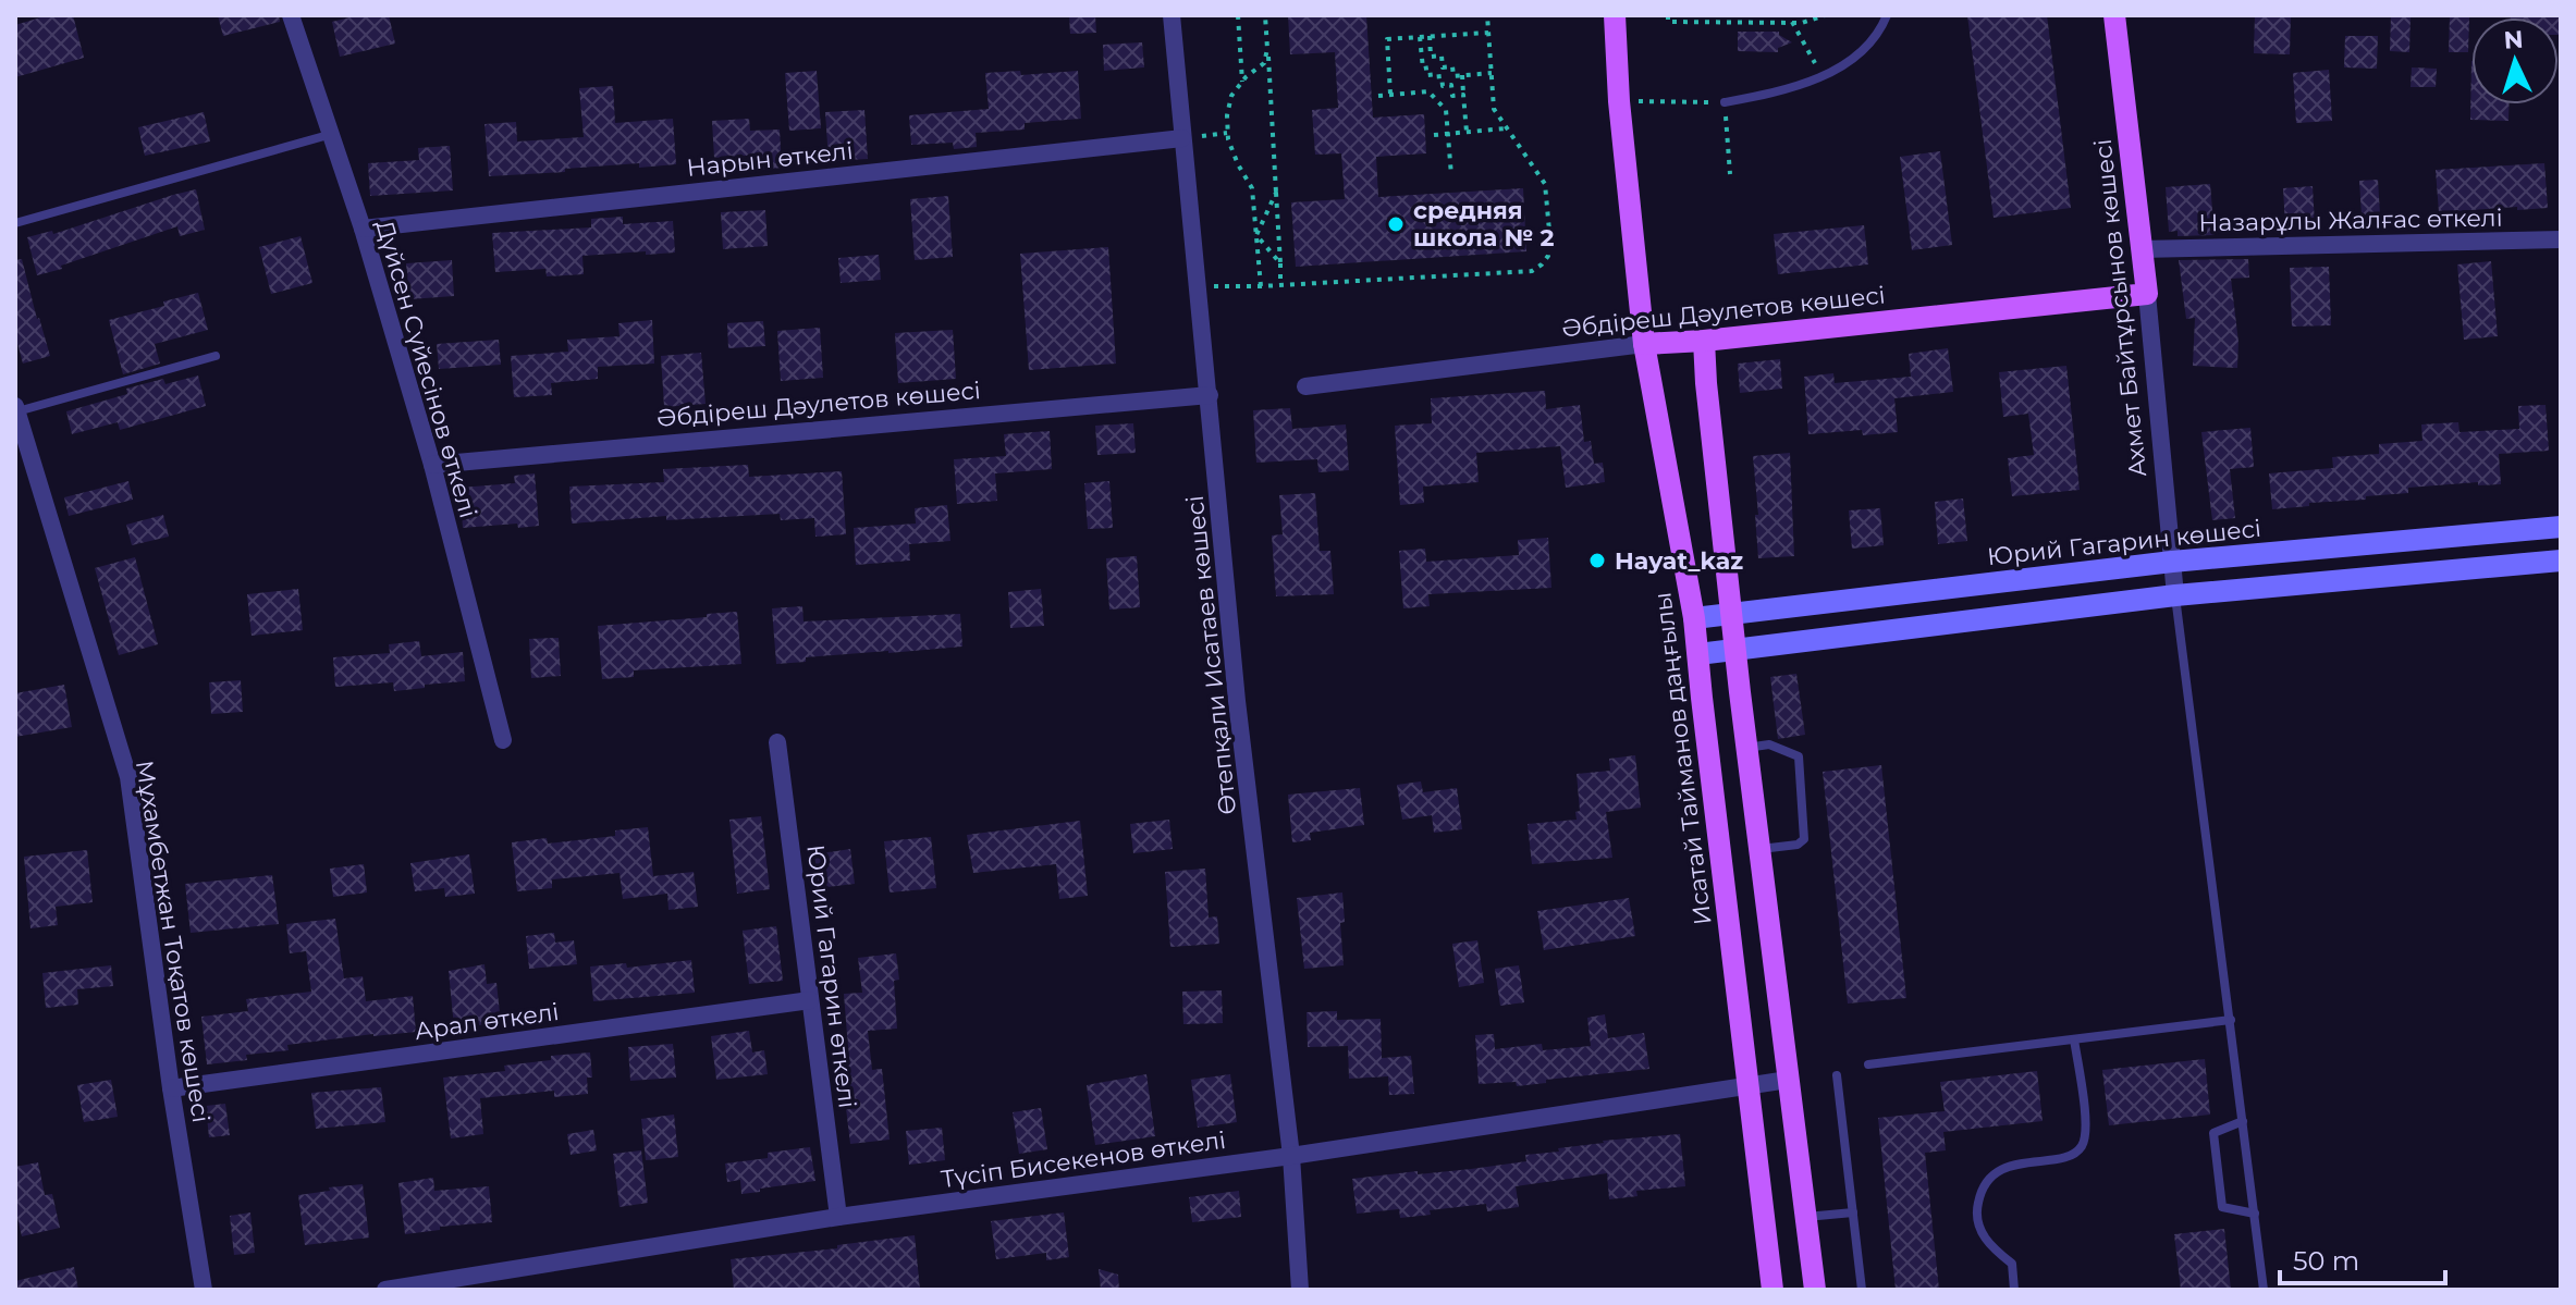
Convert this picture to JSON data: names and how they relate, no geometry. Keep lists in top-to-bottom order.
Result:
{
  "streets": {
    "main road": ["Ахмет Байтұрсынов көшесі", "Әбдіреш Дәулетов көшесі", "Исатай Тайманов даңғылы"],
    "street": [
      "Нарын өткелі",
      "Назарұлы Жалғас өткелі",
      "Дүйсен Сүйесінов өткелі",
      "Юрий Гагарин көшесі",
      "Өтепқали Исатаев көшесі",
      "Мұхамбетжан Тоқатов көшесі",
      "Юрий Гагарин өткелі",
      "Арал өткелі",
      "Түсіп Бисекенов өткелі"
    ]
  },
  "crossings": [
    ["Нарын өткелі", "Дүйсен Сүйесінов өткелі"],
    ["Нарын өткелі", "Өтепқали Исатаев көшесі"],
    ["Назарұлы Жалғас өткелі", "Ахмет Байтұрсынов көшесі"],
    ["Ахмет Байтұрсынов көшесі", "Әбдіреш Дәулетов көшесі"],
    ["Ахмет Байтұрсынов көшесі", "Юрий Гагарин көшесі"],
    ["Әбдіреш Дәулетов көшесі", "Дүйсен Сүйесінов өткелі"],
    ["Әбдіреш Дәулетов көшесі", "Өтепқали Исатаев көшесі"],
    ["Әбдіреш Дәулетов көшесі", "Исатай Тайманов даңғылы"],
    ["Юрий Гагарин көшесі", "Исатай Тайманов даңғылы"],
    ["Өтепқали Исатаев көшесі", "Түсіп Бисекенов өткелі"],
    ["Исатай Тайманов даңғылы", "Түсіп Бисекенов өткелі"],
    ["Мұхамбетжан Тоқатов көшесі", "Арал өткелі"],
    ["Юрий Гагарин өткелі", "Арал өткелі"],
    ["Юрий Гагарин өткелі", "Түсіп Бисекенов өткелі"]
  ],
  "places": ["cредняя школа № 2", "Hayat_kaz"],
  "scale_bar": "50 m",
  "north": "top"
}
